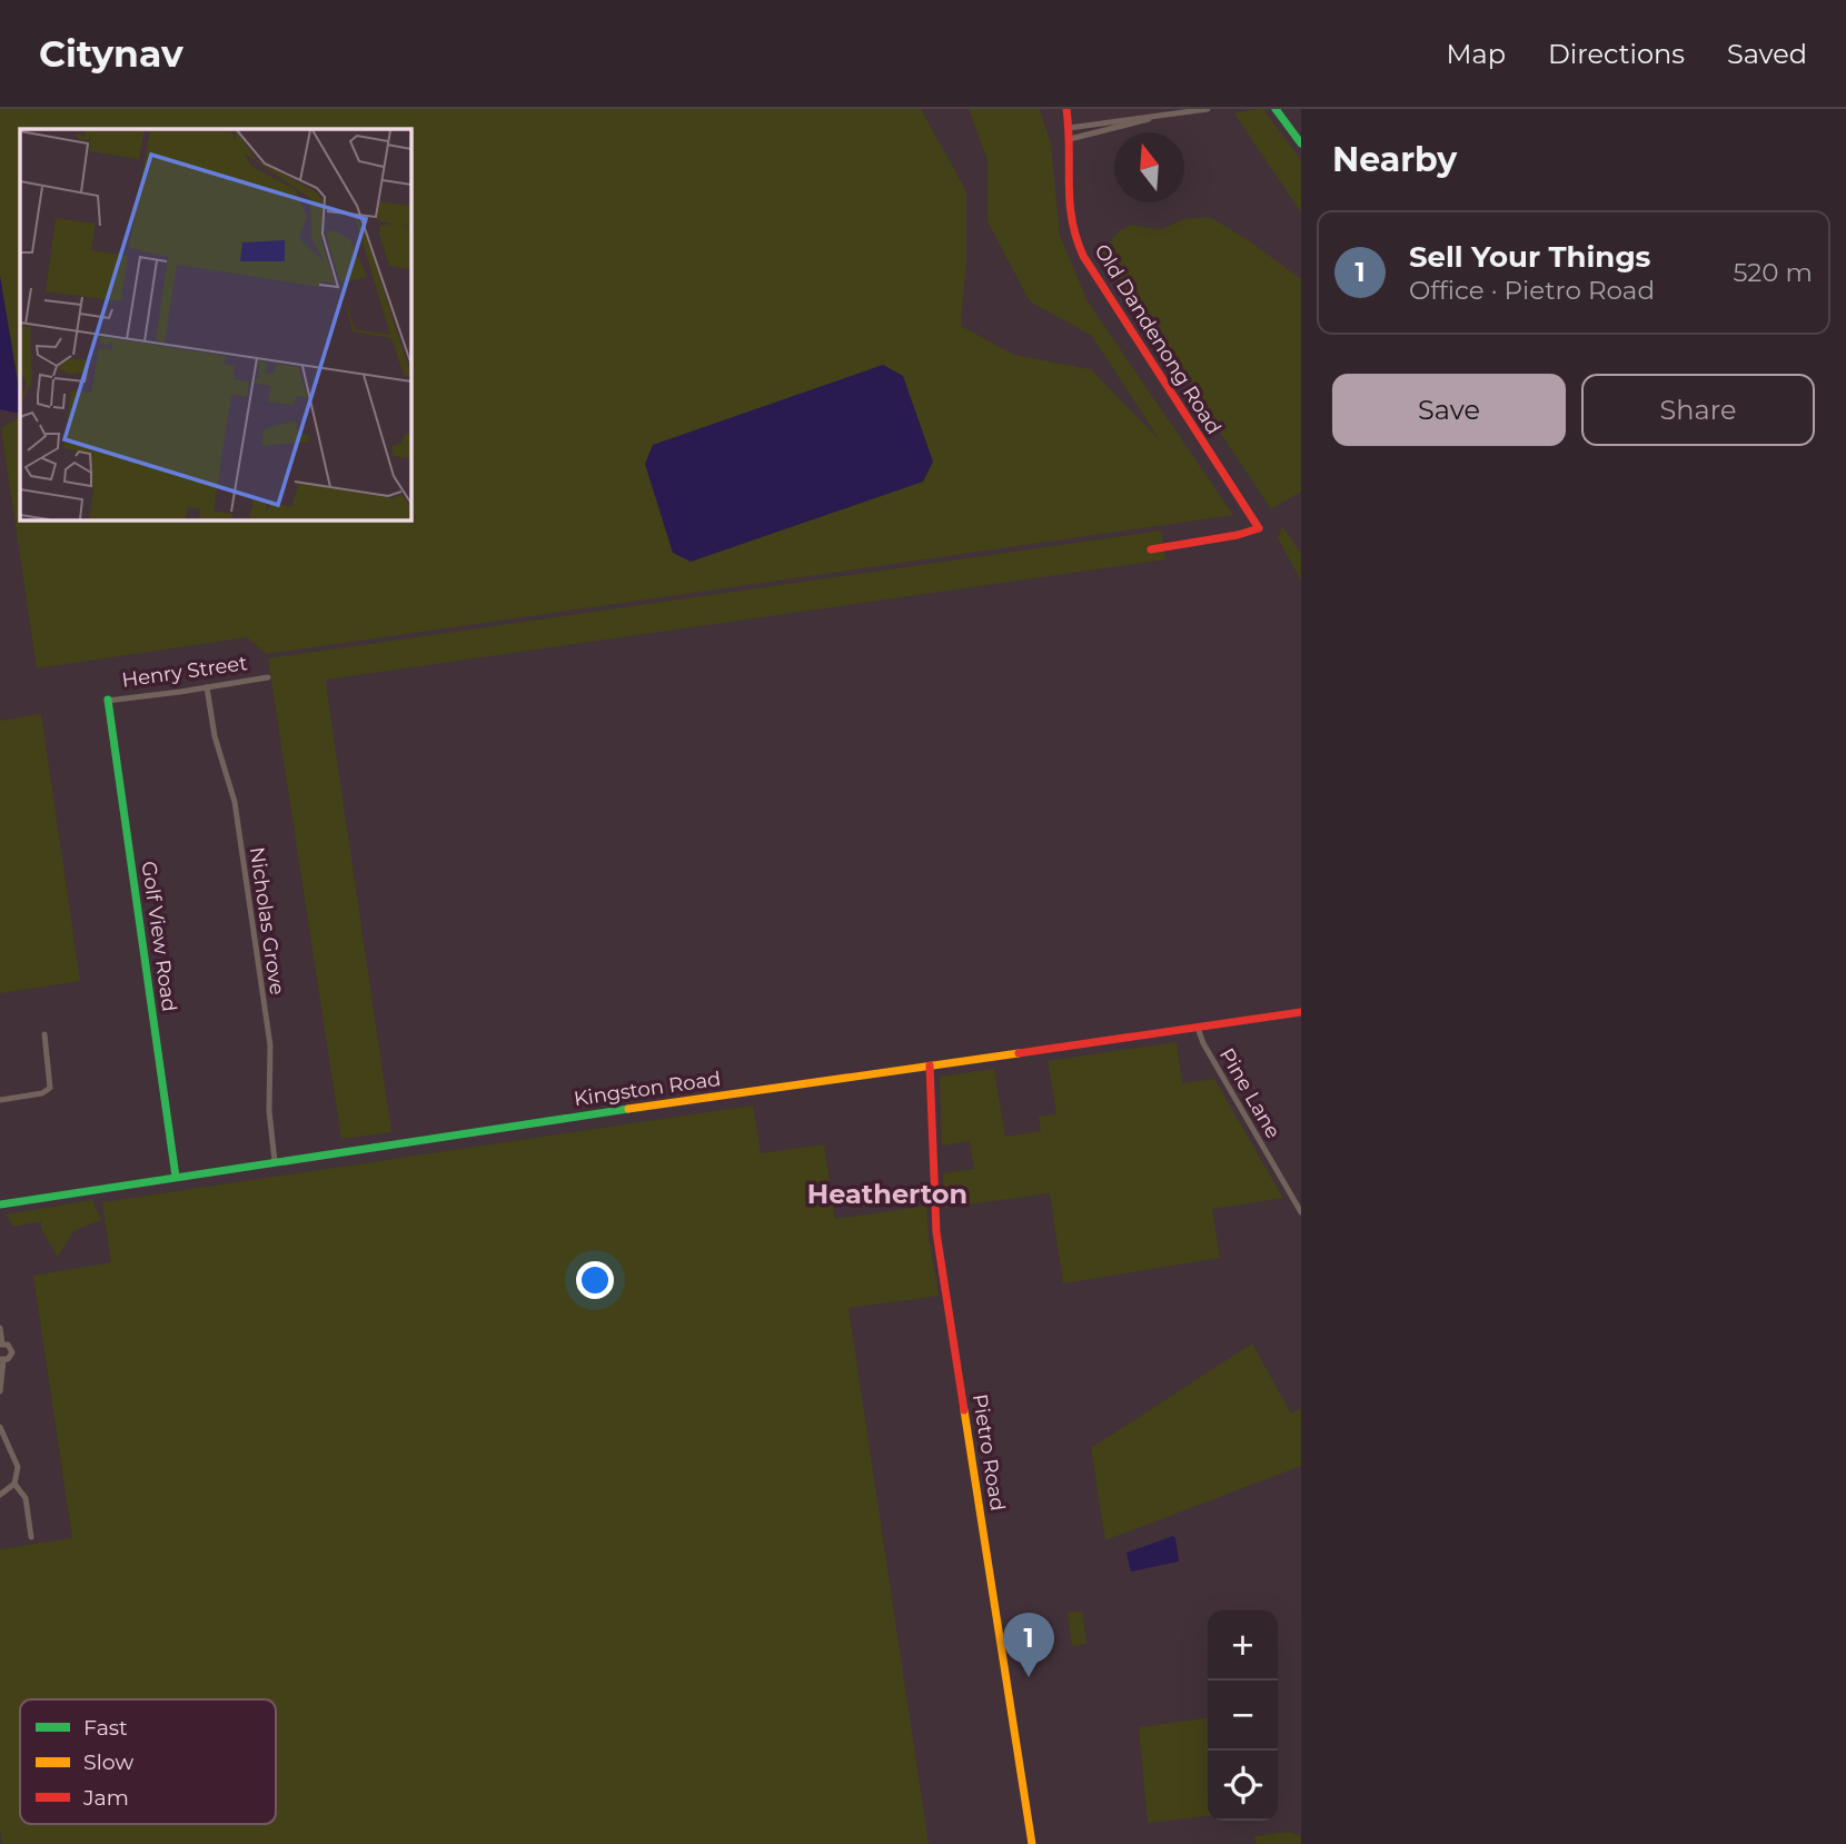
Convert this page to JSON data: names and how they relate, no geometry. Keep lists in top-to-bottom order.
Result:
{
  "streets": {
    "main road": [
      "Old Dandenong Road",
      "Golf View Road",
      "Kingston Road",
      "Pietro Road"
    ],
    "street": ["Henry Street", "Nicholas Grove", "Pine Lane"]
  },
  "crossings": [
    ["Henry Street", "Nicholas Grove"],
    ["Henry Street", "Golf View Road"],
    ["Nicholas Grove", "Kingston Road"],
    ["Golf View Road", "Kingston Road"],
    ["Kingston Road", "Pine Lane"],
    ["Kingston Road", "Pietro Road"]
  ],
  "districts": ["Heatherton"],
  "legend": ["Fast", "Slow", "Jam"],
  "north": "top",
  "page": {
    "header": "Citynav",
    "nav": ["Map", "Directions", "Saved"],
    "heading": "Nearby",
    "list": [
      {
        "mark": "1",
        "name": "Sell Your Things",
        "note": "Office · Pietro Road",
        "value": "520 m"
      }
    ],
    "buttons": ["Save", "Share"],
    "map_buttons": ["+", "−"],
    "pins": "1"
  }
}
